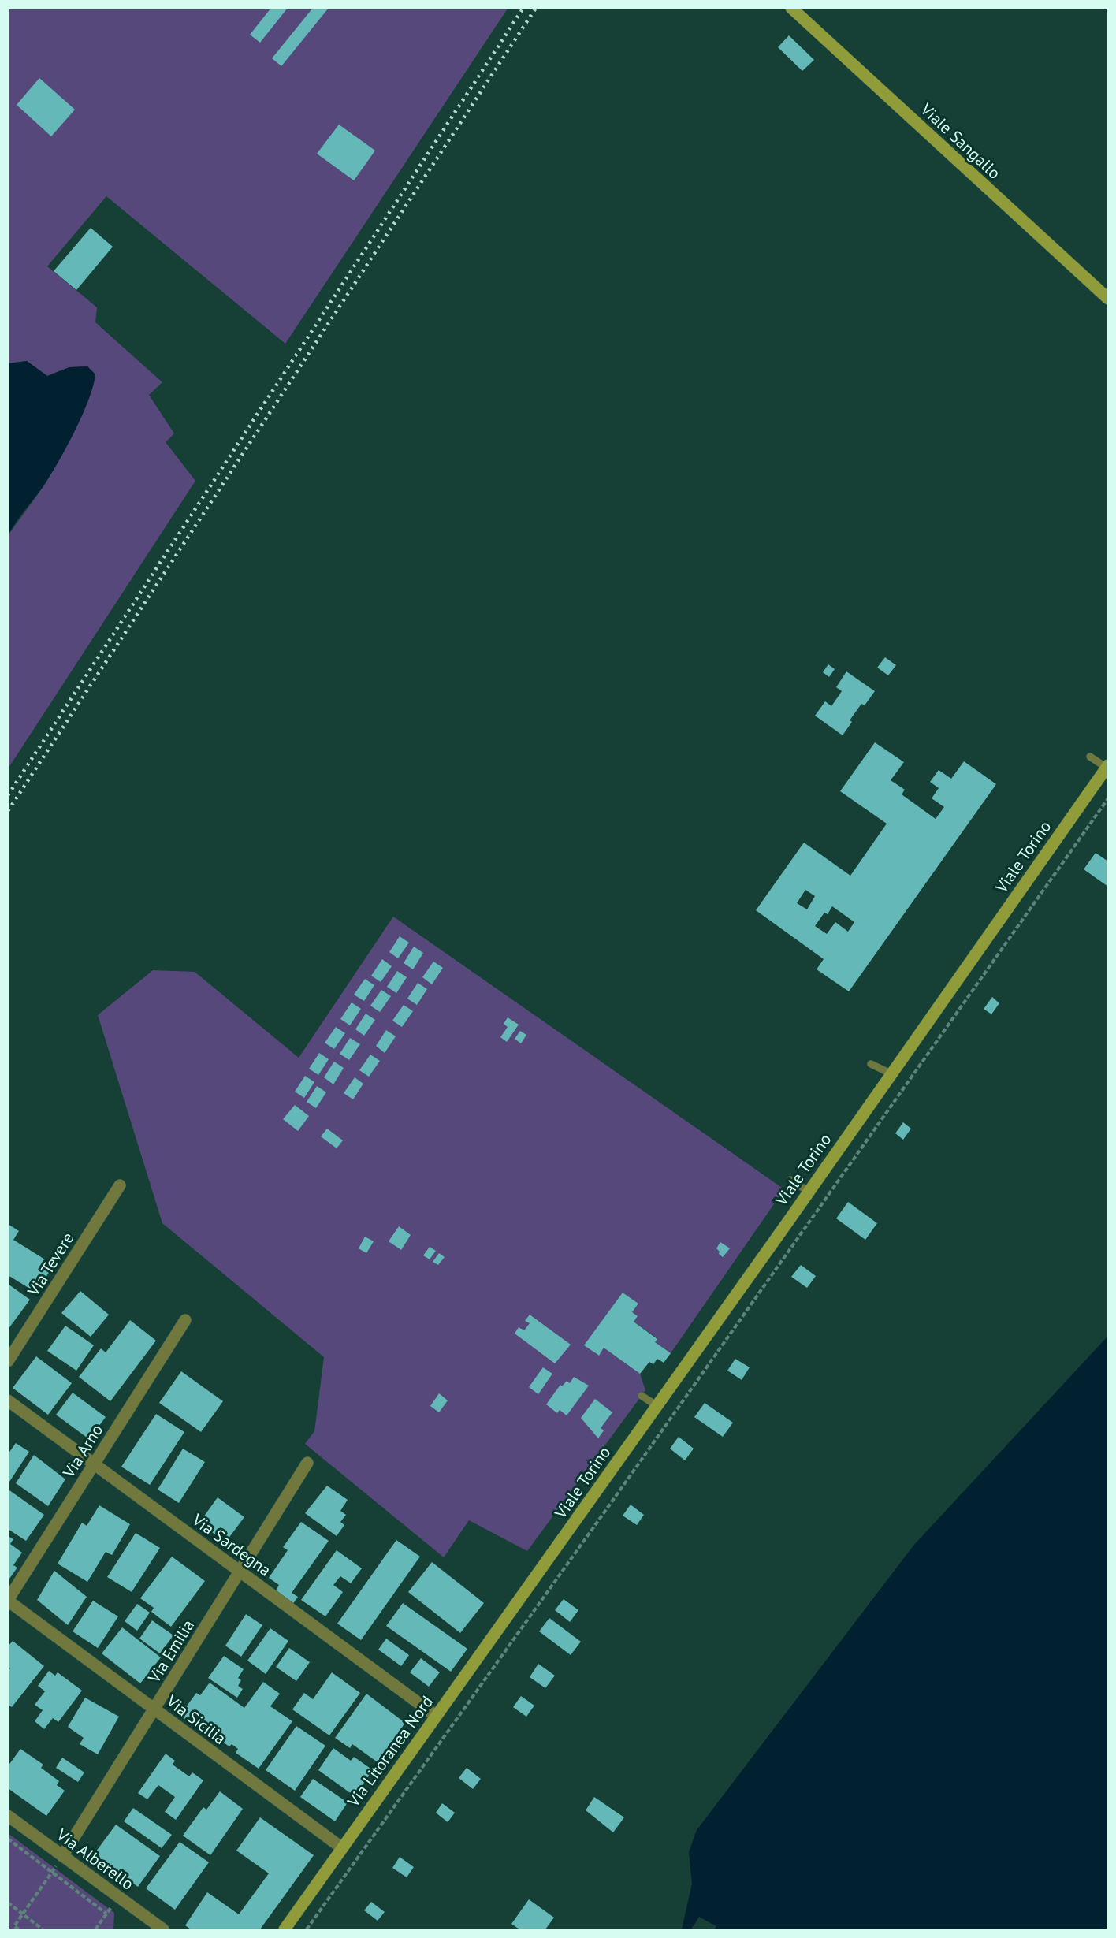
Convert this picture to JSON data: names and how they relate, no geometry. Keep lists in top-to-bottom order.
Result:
{
  "streets": {
    "street": [
      "Viale Sangallo",
      "Viale Torino",
      "Via Tevere",
      "Via Arno",
      "Via Sardegna",
      "Via Emilia",
      "Via Sicilia",
      "Via Litoranea Nord",
      "Via Alberello"
    ]
  },
  "crossings": [
    ["Viale Torino", "Via Litoranea Nord"],
    ["Via Arno", "Via Sardegna"],
    ["Via Arno", "Via Sicilia"],
    ["Via Sardegna", "Via Emilia"],
    ["Via Sardegna", "Via Litoranea Nord"],
    ["Via Emilia", "Via Sicilia"],
    ["Via Emilia", "Via Alberello"],
    ["Via Sicilia", "Via Litoranea Nord"]
  ]
}
